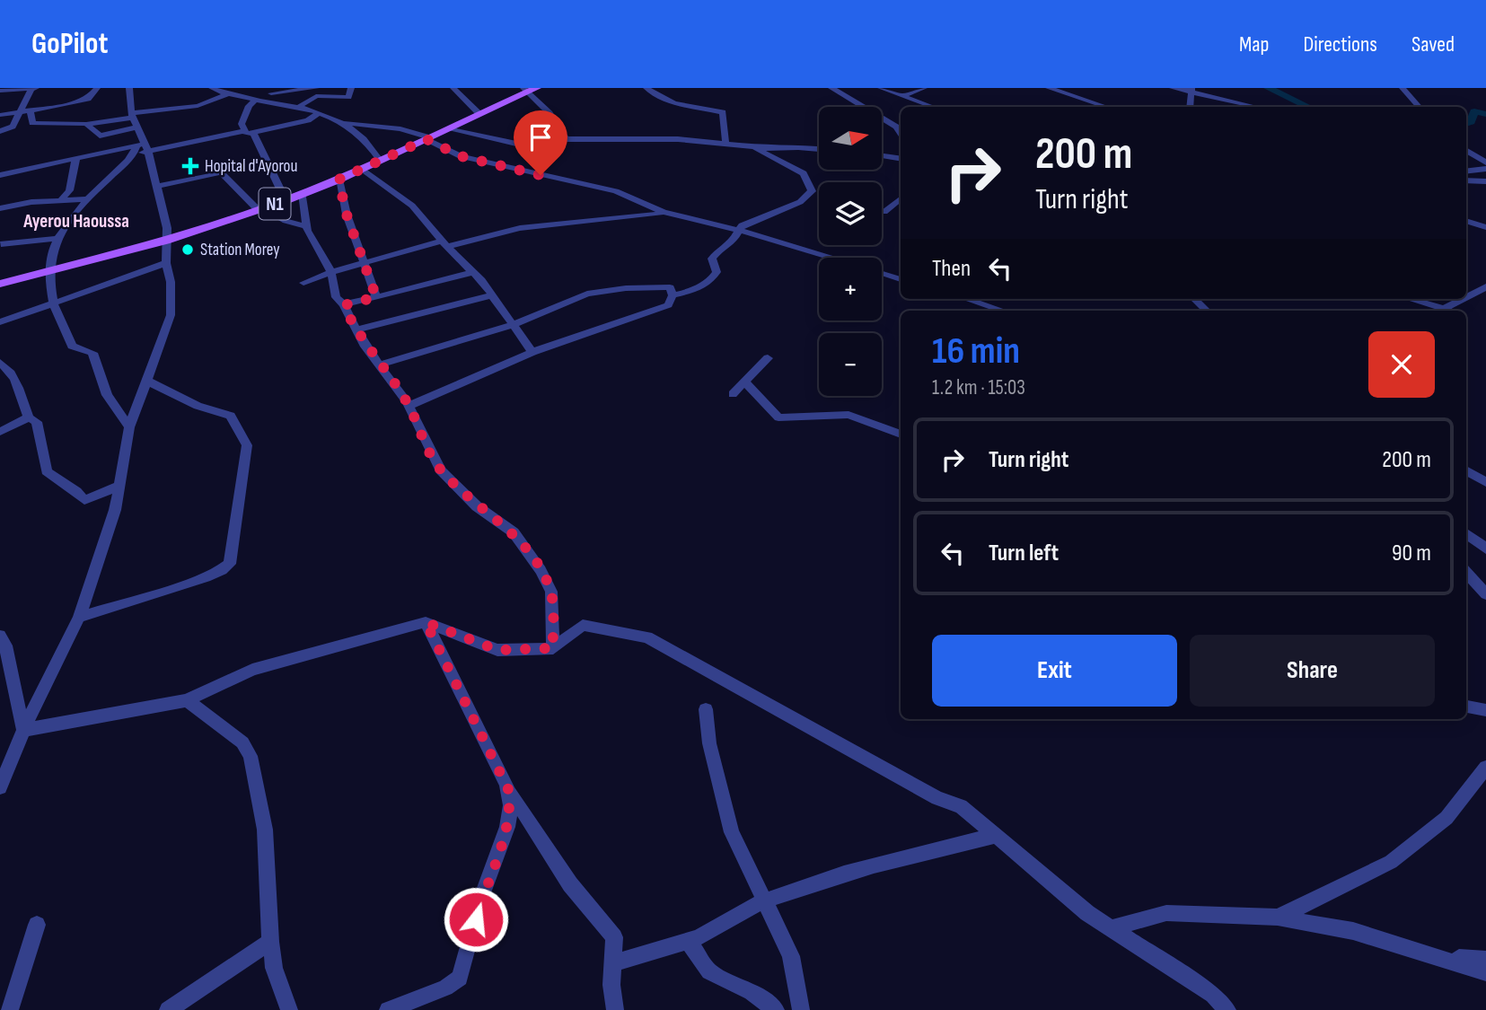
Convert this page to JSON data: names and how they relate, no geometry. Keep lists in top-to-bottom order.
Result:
{
  "streets": {
    "main road": ["N1"]
  },
  "districts": ["Ayerou Haoussa"],
  "places": {
    "health": ["Hopital d'Ayorou"],
    "other": ["Station Morey"]
  },
  "north": "right",
  "page": {
    "header": "GoPilot",
    "nav": ["Map", "Directions", "Saved"],
    "map_buttons": ["+", "−"],
    "turn": ["200 m", "Turn right"],
    "then": "Then",
    "heading": ["16 min", "1.2 km · 15:03"],
    "list": [
      {
        "name": "Turn right",
        "value": "200 m"
      },
      {
        "name": "Turn left",
        "value": "90 m"
      }
    ],
    "buttons": ["Exit", "Share"]
  }
}
